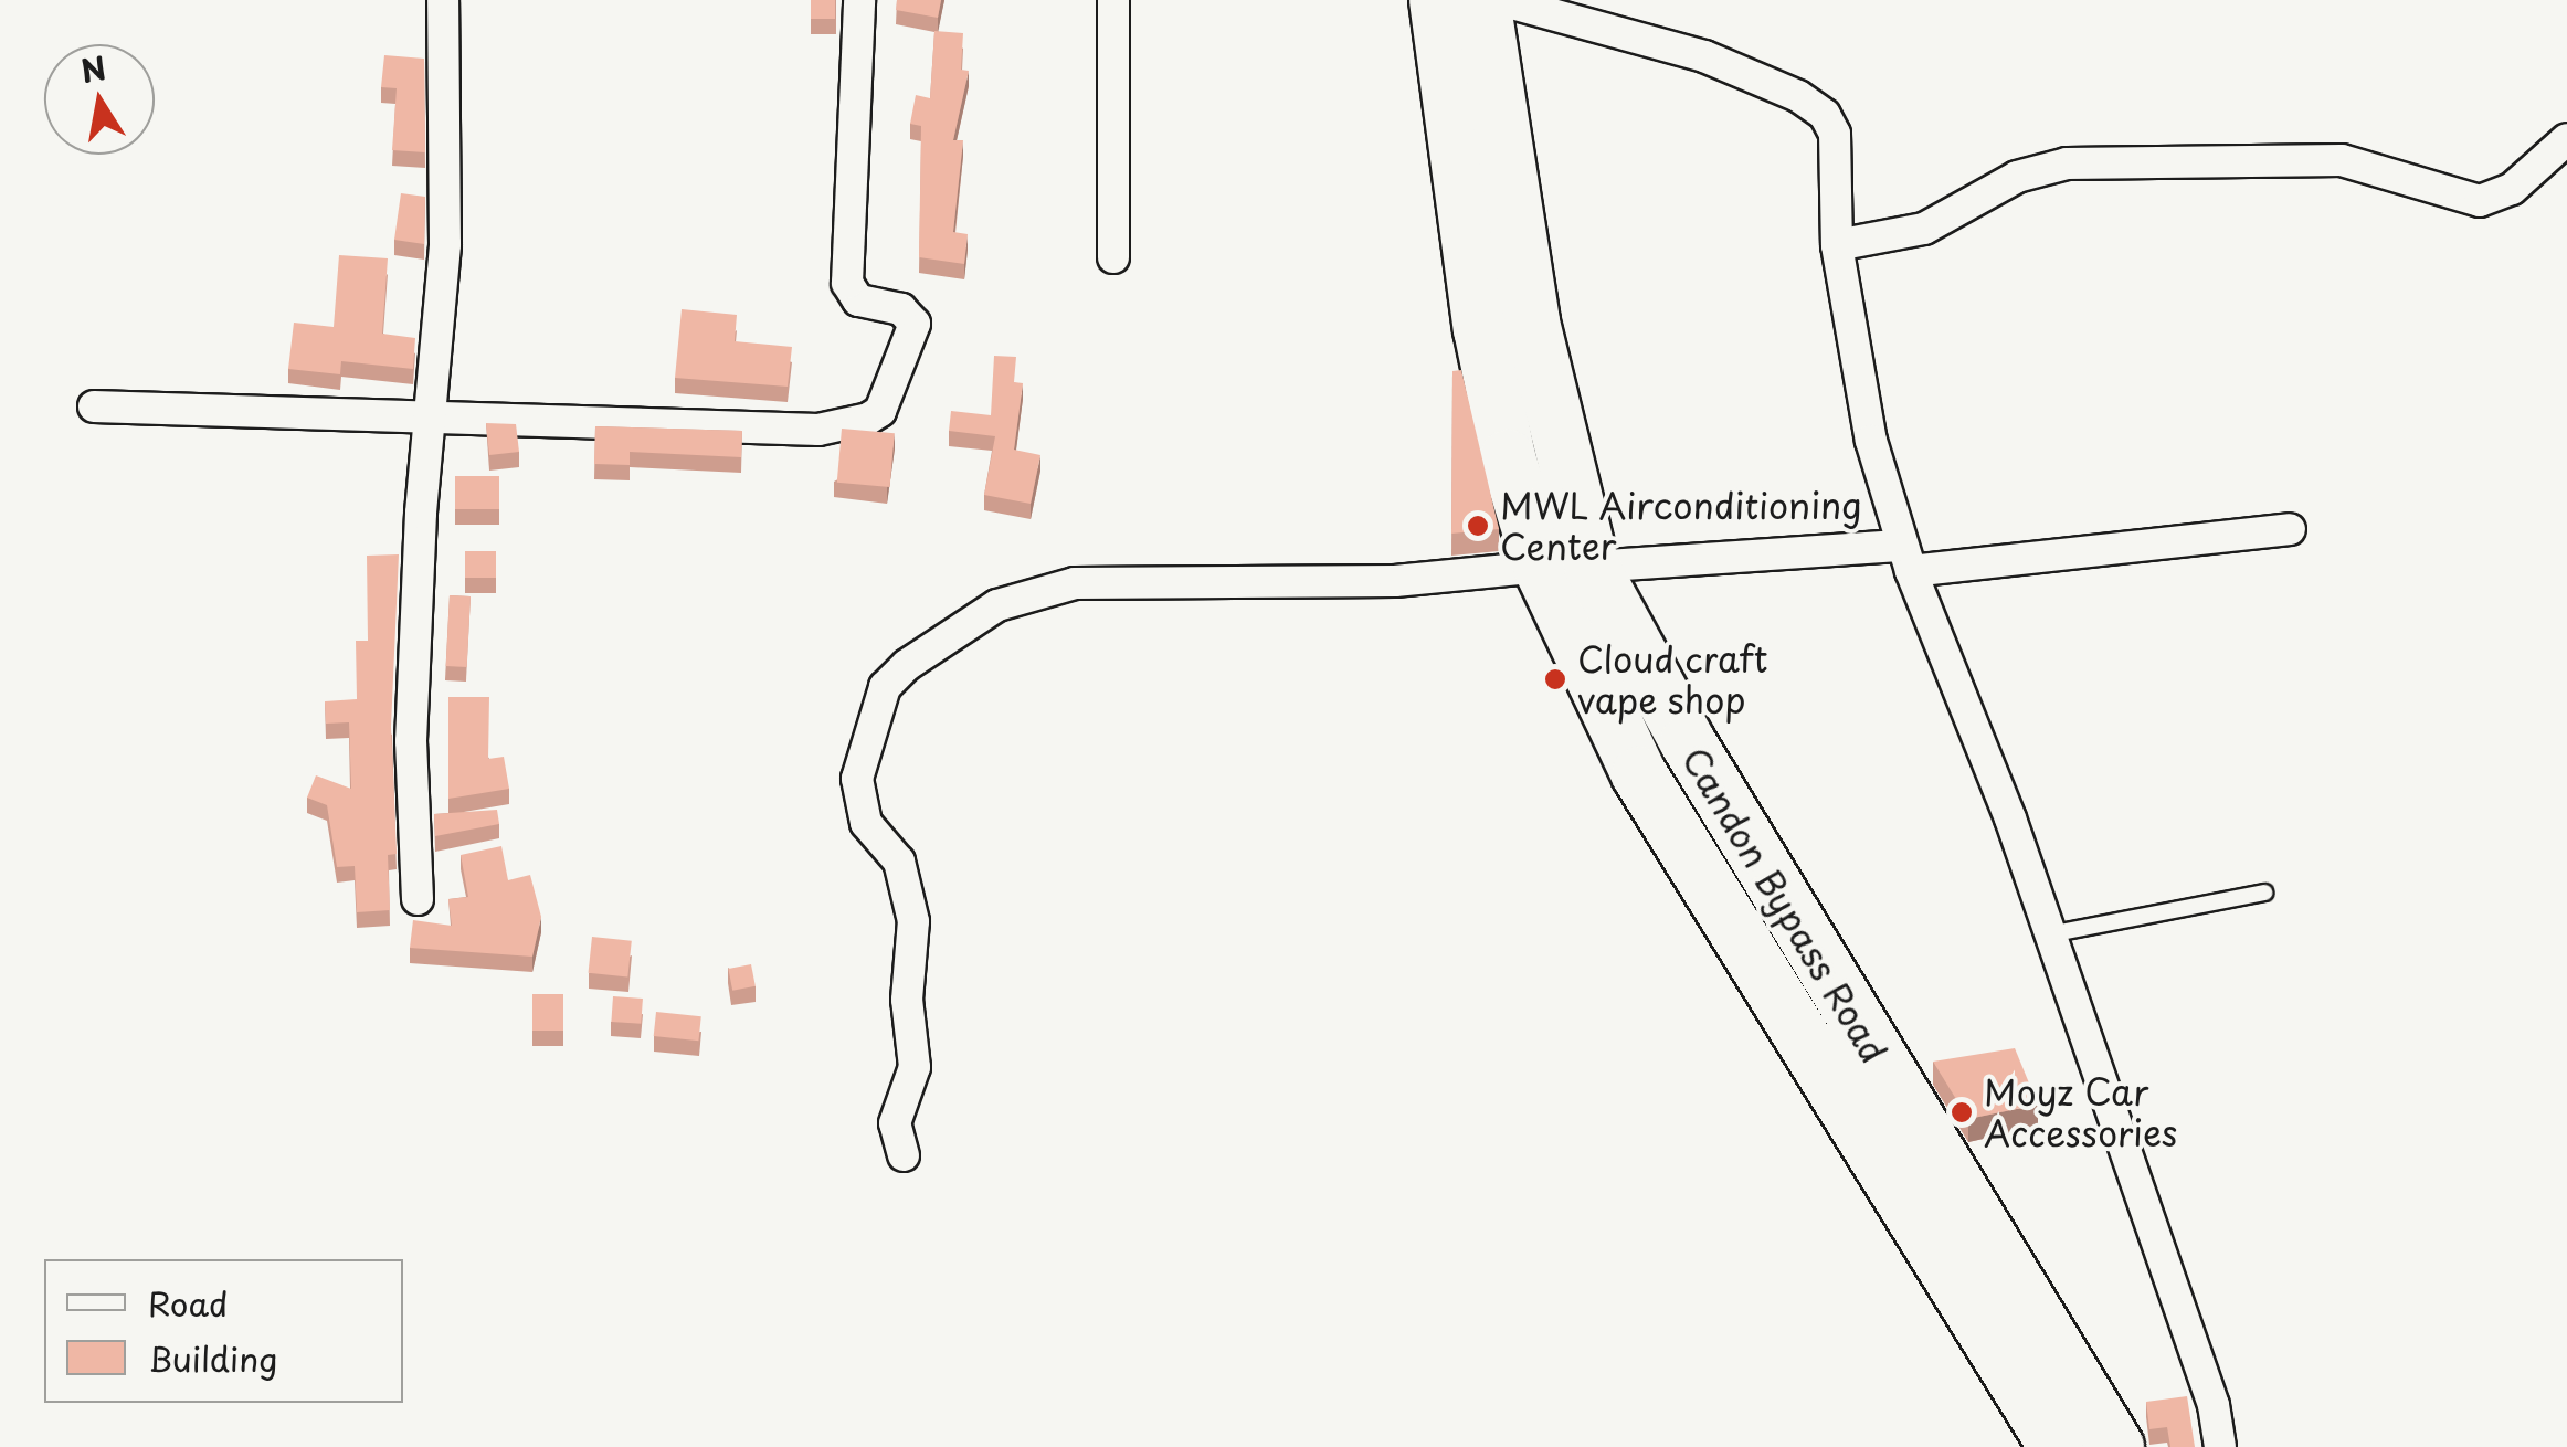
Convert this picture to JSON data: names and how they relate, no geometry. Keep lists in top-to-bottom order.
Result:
{
  "streets": {
    "highway": ["Candon Bypass Road"]
  },
  "places": ["MWL Airconditioning Center", "Cloud craft vape shop", "Moyz Car Accessories"],
  "legend": ["Road", "Building"],
  "north": "top"
}
